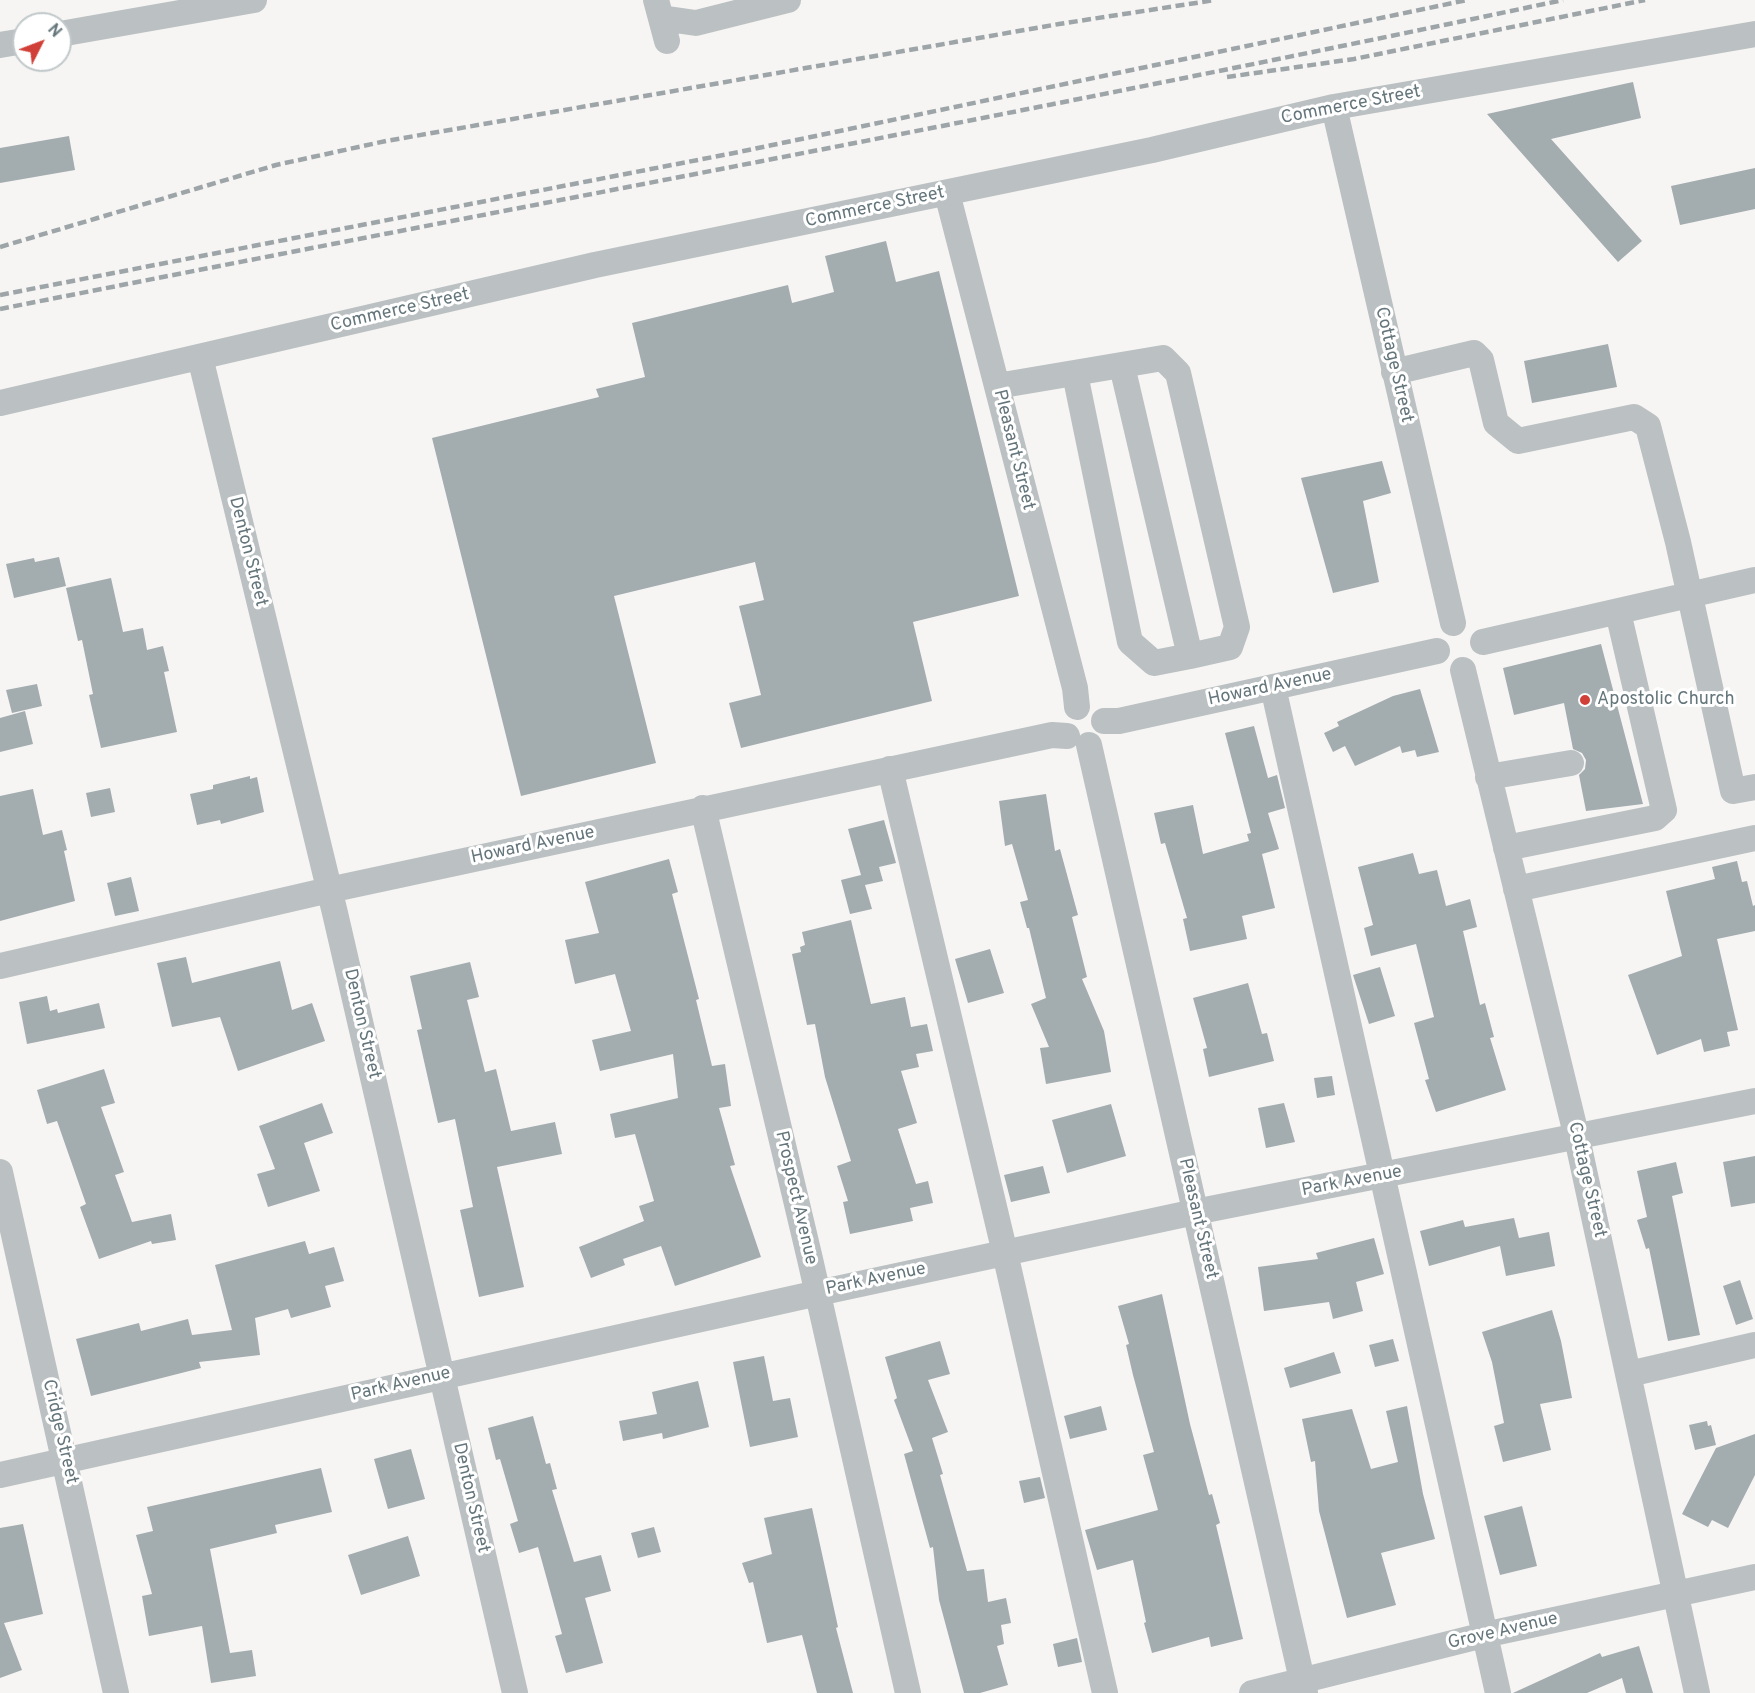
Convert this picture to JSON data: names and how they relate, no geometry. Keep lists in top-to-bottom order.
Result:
{
  "streets": {
    "street": [
      "Commerce Street",
      "Cottage Street",
      "Pleasant Street",
      "Denton Street",
      "Howard Avenue",
      "Park Avenue",
      "Prospect Avenue",
      "Cridge Street",
      "Grove Avenue"
    ]
  },
  "crossings": [
    ["Commerce Street", "Cottage Street"],
    ["Commerce Street", "Pleasant Street"],
    ["Commerce Street", "Denton Street"],
    ["Cottage Street", "Howard Avenue"],
    ["Cottage Street", "Park Avenue"],
    ["Cottage Street", "Grove Avenue"],
    ["Pleasant Street", "Howard Avenue"],
    ["Pleasant Street", "Park Avenue"],
    ["Pleasant Street", "Grove Avenue"],
    ["Denton Street", "Howard Avenue"],
    ["Denton Street", "Park Avenue"],
    ["Howard Avenue", "Prospect Avenue"],
    ["Park Avenue", "Prospect Avenue"],
    ["Park Avenue", "Cridge Street"]
  ],
  "places": ["Apostolic Church"],
  "north": "top right"
}
